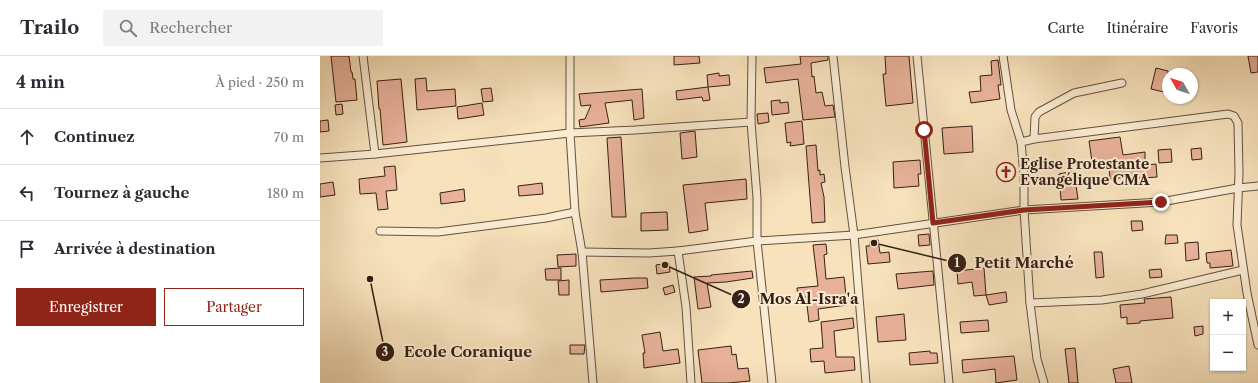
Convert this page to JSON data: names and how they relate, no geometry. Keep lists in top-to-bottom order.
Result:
{
  "places": {
    "church": ["Eglise Protestante Evangélique CMA"],
    "other": ["Petit Marché", "Mos Al-Isra'a", "Ecole Coranique"]
  },
  "north": "top left",
  "page": {
    "header": "Trailo",
    "search": "Rechercher",
    "nav": ["Carte", "Itinéraire", "Favoris"],
    "heading": ["4 min", "À pied · 250 m"],
    "list": [
      ["Continuez", "70 m"],
      ["Tournez à gauche", "180 m"],
      "Arrivée à destination"
    ],
    "buttons": ["Enregistrer", "Partager"],
    "map_buttons": ["+", "−"]
  }
}
